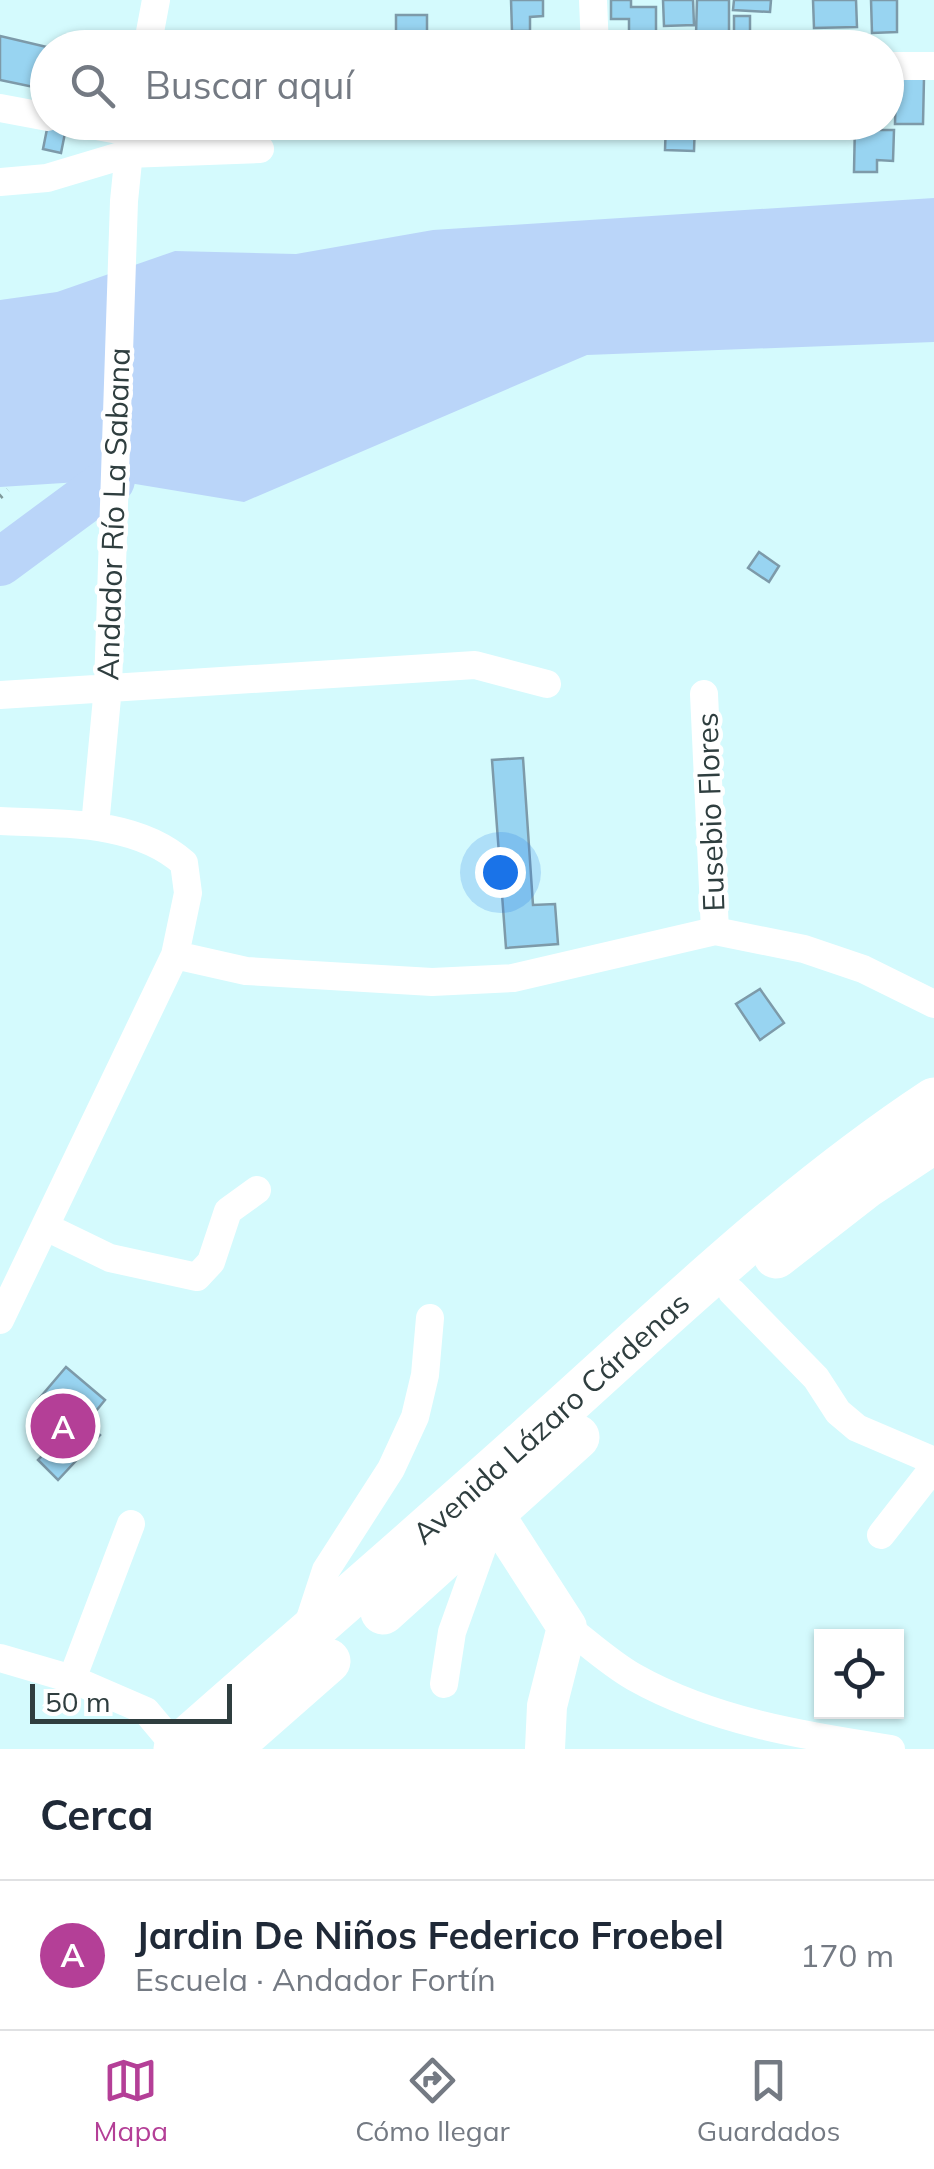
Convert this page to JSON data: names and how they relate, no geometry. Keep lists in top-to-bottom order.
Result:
{
  "streets": {
    "main road": ["Avenida Lázaro Cárdenas"],
    "street": ["Andador Río La Sabana", "Eusebio Flores"]
  },
  "scale_bar": "50 m",
  "page": {
    "search": "Buscar aquí",
    "pins": "A",
    "scale": "50 m",
    "heading": "Cerca",
    "list": [
      {
        "mark": "A",
        "name": "Jardin De Niños Federico Froebel",
        "note": "Escuela · Andador Fortín",
        "value": "170 m"
      }
    ],
    "nav": ["Mapa", "Cómo llegar", "Guardados"]
  }
}
